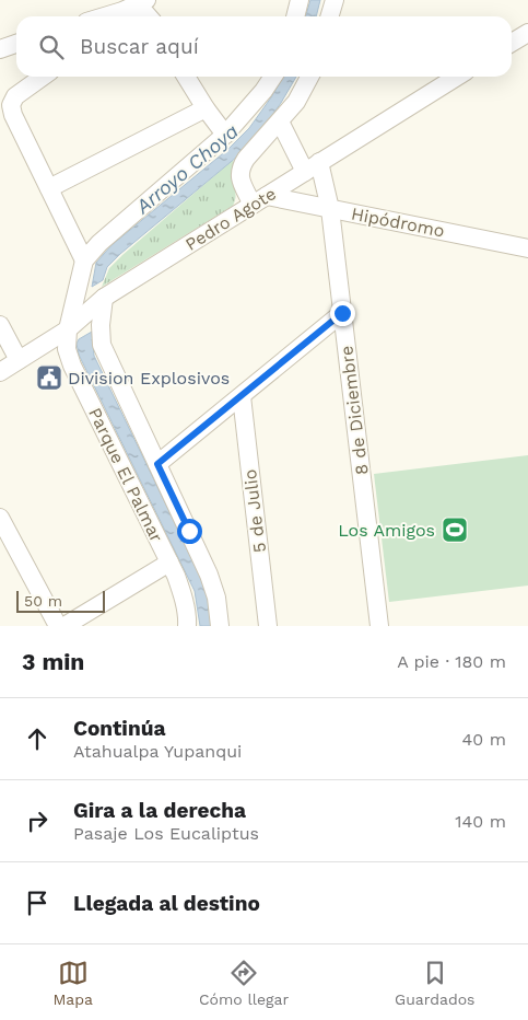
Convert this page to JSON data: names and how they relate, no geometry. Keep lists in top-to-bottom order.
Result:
{
  "streets": {
    "street": [
      "Pedro Agote",
      "Hipódromo",
      "8 de Diciembre",
      "Parque El Palmar",
      "5 de Julio"
    ]
  },
  "crossings": [
    ["Pedro Agote", "Hipódromo"],
    ["Pedro Agote", "8 de Diciembre"],
    ["Pedro Agote", "Parque El Palmar"],
    ["Hipódromo", "8 de Diciembre"]
  ],
  "water": ["Arroyo Choya"],
  "places": {
    "public building": ["Division Explosivos"],
    "sports": ["Los Amigos"]
  },
  "scale_bar": "50 m",
  "page": {
    "search": "Buscar aquí",
    "scale": "50 m",
    "heading": ["3 min", "A pie · 180 m"],
    "list": [
      ["Continúa", "Atahualpa Yupanqui", "40 m"],
      ["Gira a la derecha", "Pasaje Los Eucaliptus", "140 m"],
      "Llegada al destino"
    ],
    "nav": ["Mapa", "Cómo llegar", "Guardados"]
  }
}
